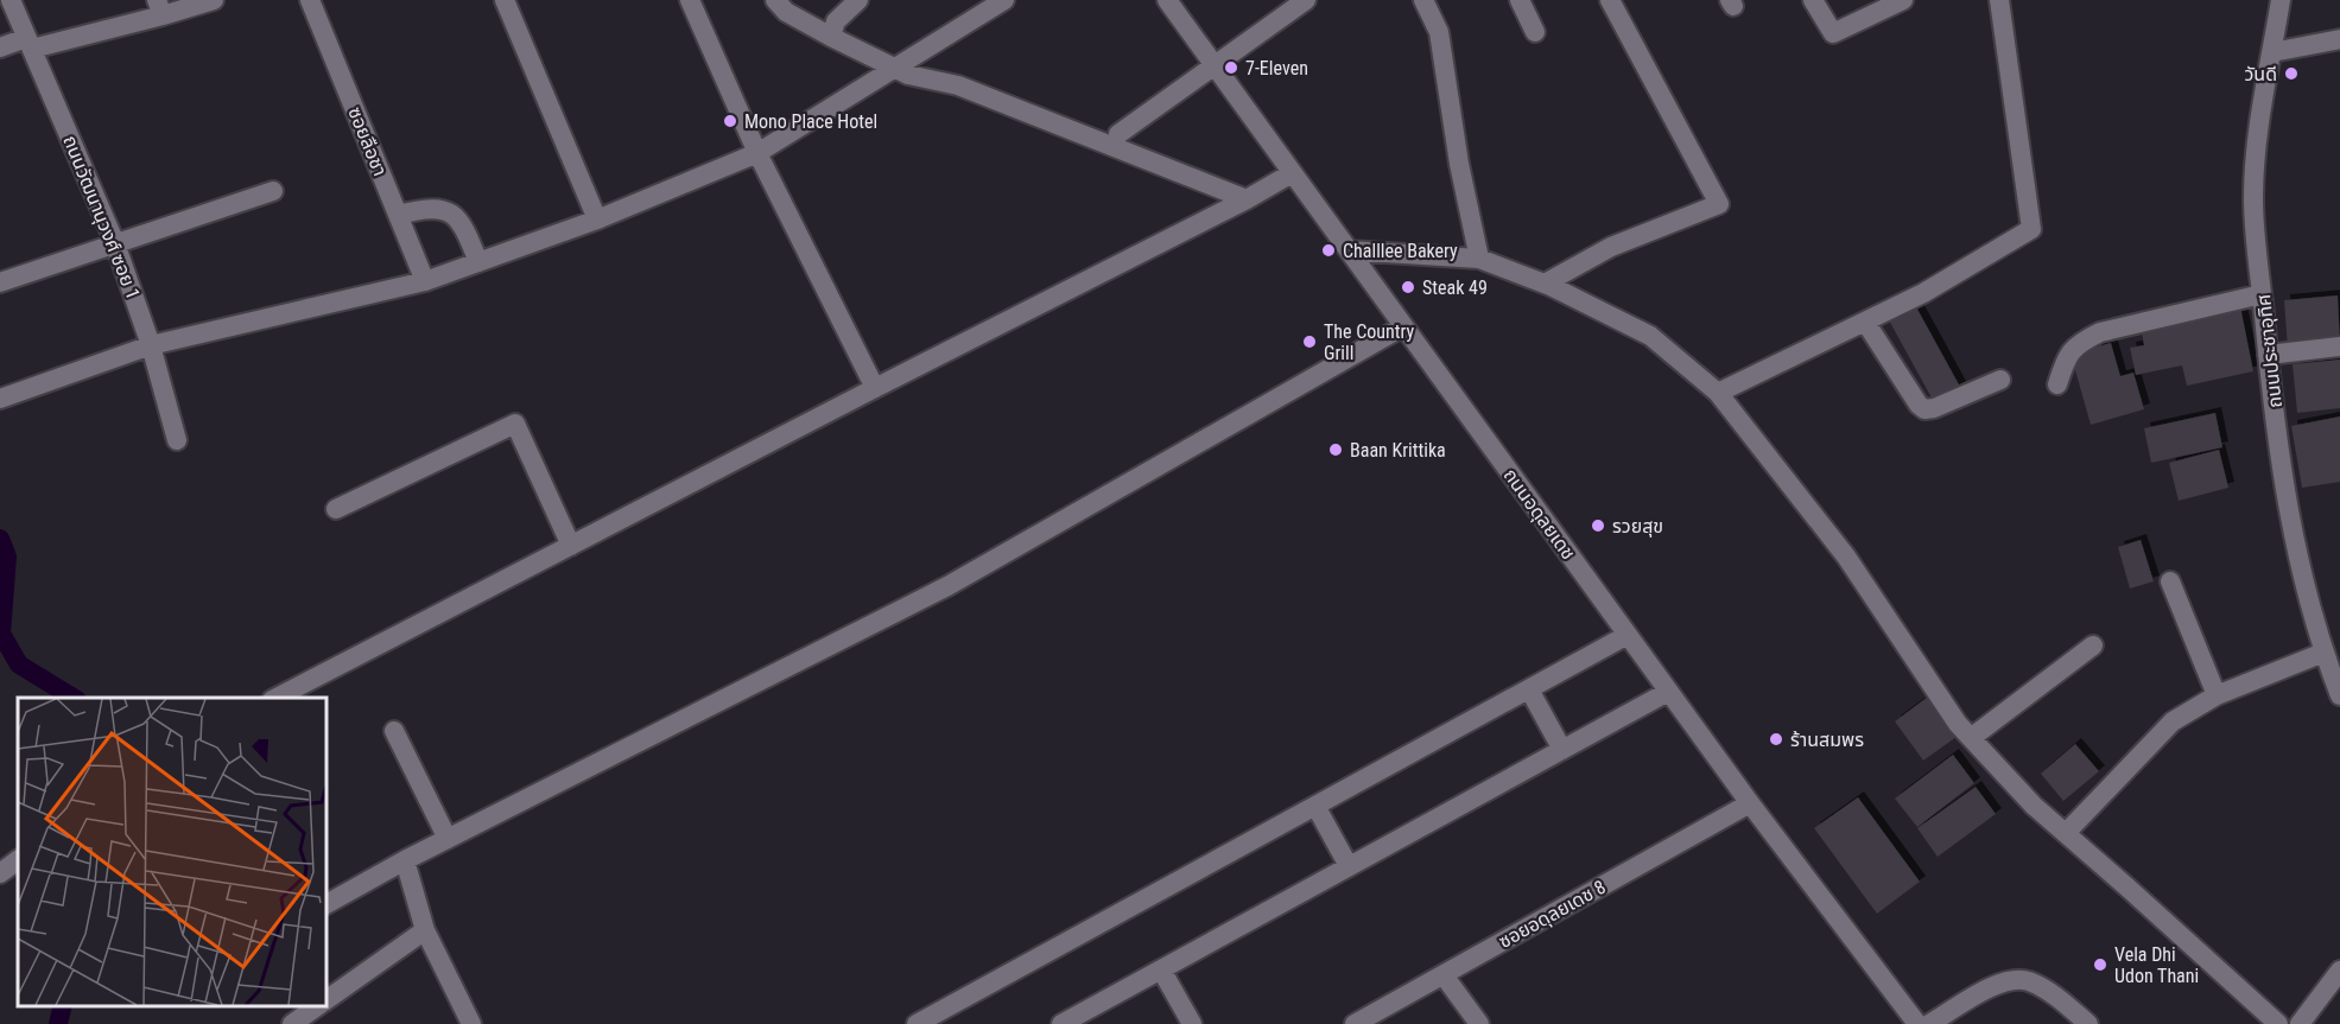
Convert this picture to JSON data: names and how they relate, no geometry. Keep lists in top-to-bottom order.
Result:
{
  "streets": {
    "street": [
      "ซอยลือชา",
      "ถนนวัฒนานุวงศ์ ซอย 1",
      "ถนนประชาอุทิศ",
      "ถนนอดุลยเดช",
      "ซอยอดุลยเดช 8"
    ]
  },
  "crossings": [
    ["ถนนอดุลยเดช", "ซอยอดุลยเดช 8"]
  ],
  "places": [
    "7-Eleven",
    "วันดี",
    "Mono Place Hotel",
    "Challlee Bakery",
    "Steak 49",
    "The Country Grill",
    "Baan Krittika",
    "รวยสุข",
    "ร้านสมพร",
    "Vela Dhi Udon Thani"
  ]
}
